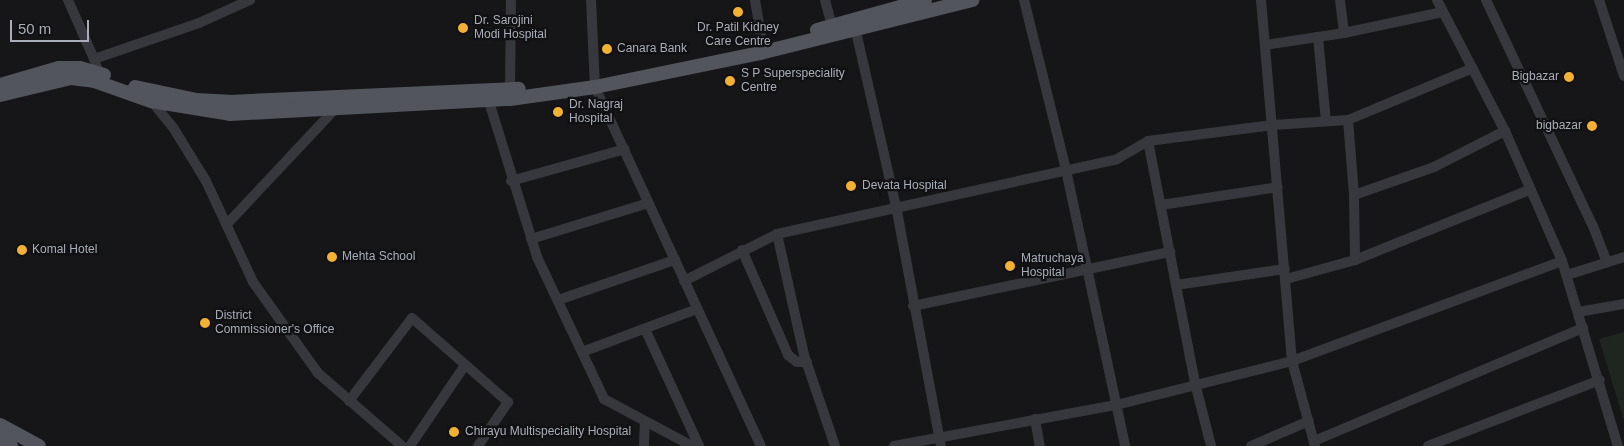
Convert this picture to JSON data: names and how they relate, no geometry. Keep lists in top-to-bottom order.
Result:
{
  "places": [
    "Dr. Patil Kidney Care Centre",
    "Dr. Sarojini Modi Hospital",
    "Canara Bank",
    "Bigbazar",
    "S P Superspeciality Centre",
    "Dr. Nagraj Hospital",
    "bigbazar",
    "Devata Hospital",
    "Komal Hotel",
    "Mehta School",
    "Matruchaya Hospital",
    "District Commissioner's Office",
    "Chirayu Multispeciality Hospital"
  ],
  "scale_bar": "50 m"
}
